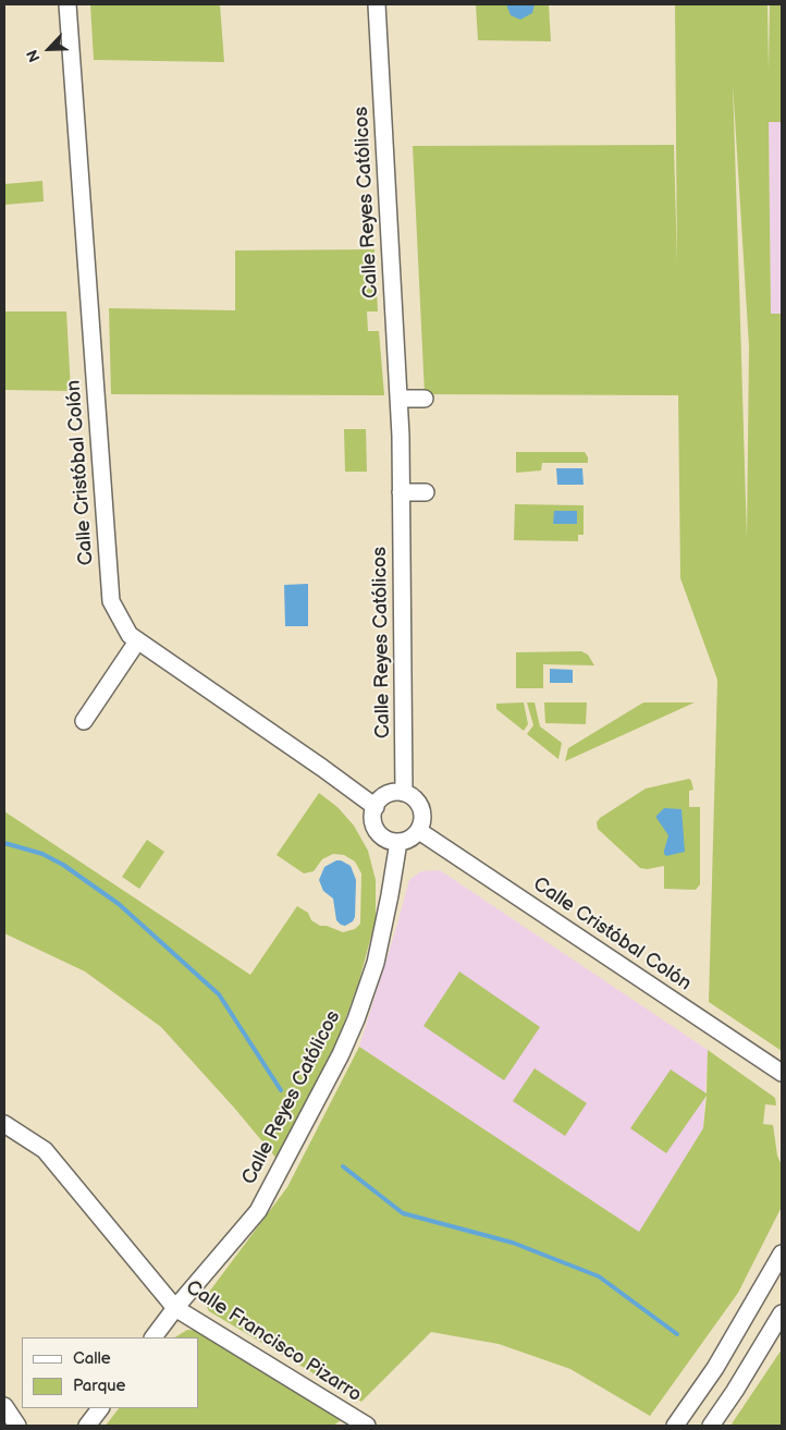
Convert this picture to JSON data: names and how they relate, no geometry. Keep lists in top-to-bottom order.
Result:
{
  "streets": {
    "street": ["Calle Reyes Católicos", "Calle Cristóbal Colón", "Calle Francisco Pizarro"]
  },
  "crossings": [
    ["Calle Reyes Católicos", "Calle Cristóbal Colón"],
    ["Calle Reyes Católicos", "Calle Francisco Pizarro"]
  ],
  "legend": ["Calle", "Parque"],
  "north": "bottom left"
}
